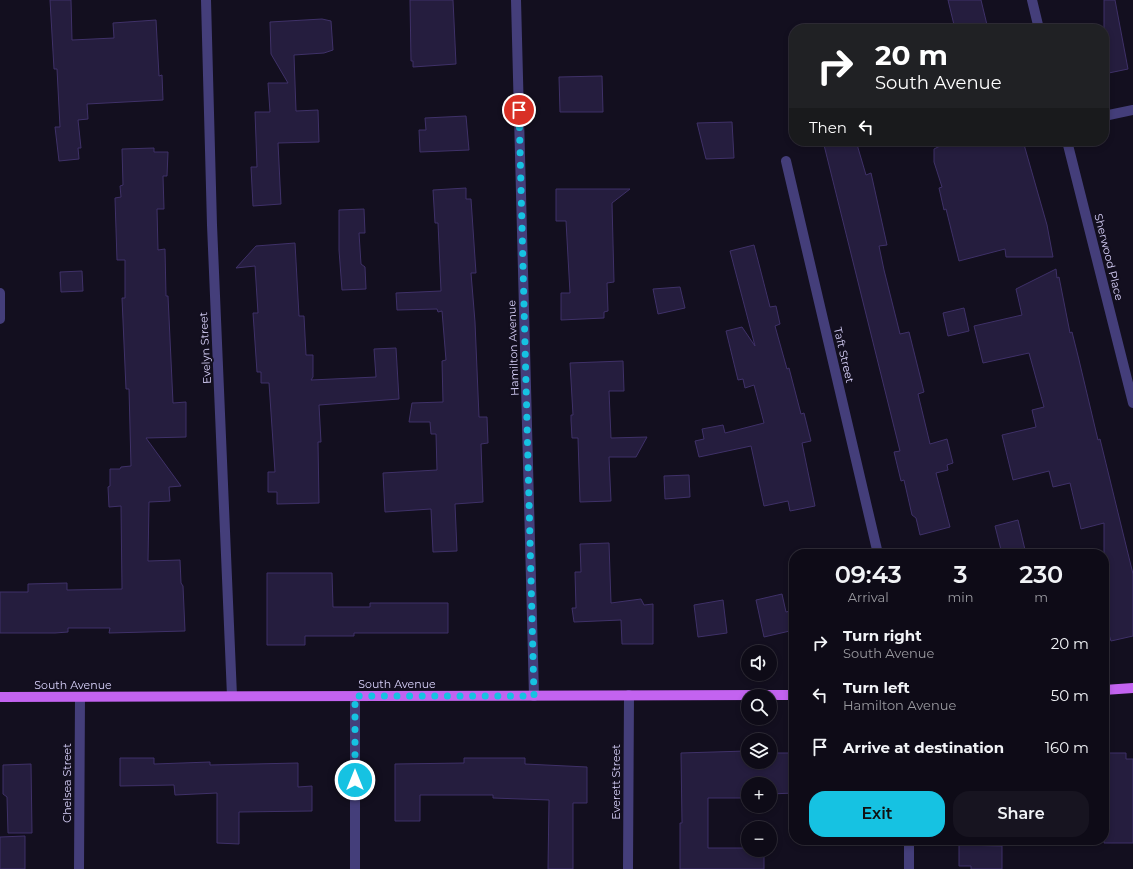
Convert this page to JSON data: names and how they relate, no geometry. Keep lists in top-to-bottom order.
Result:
{
  "streets": {
    "main road": ["South Avenue"],
    "street": [
      "Sherwood Place",
      "Evelyn Street",
      "Hamilton Avenue",
      "Taft Street",
      "Everett Street",
      "Chelsea Street"
    ]
  },
  "crossings": [
    ["Evelyn Street", "South Avenue"],
    ["Hamilton Avenue", "South Avenue"],
    ["South Avenue", "Everett Street"],
    ["South Avenue", "Chelsea Street"]
  ],
  "page": {
    "turn": ["20 m", "South Avenue"],
    "then": "Then",
    "eta": [
      "09:43",
      "Arrival",
      "3",
      "min",
      "230",
      "m"
    ],
    "list": [
      {
        "name": "Turn right",
        "note": "South Avenue",
        "value": "20 m"
      },
      {
        "name": "Turn left",
        "note": "Hamilton Avenue",
        "value": "50 m"
      },
      {
        "name": "Arrive at destination",
        "value": "160 m"
      }
    ],
    "map_buttons": ["+", "−"],
    "buttons": ["Exit", "Share"]
  }
}
